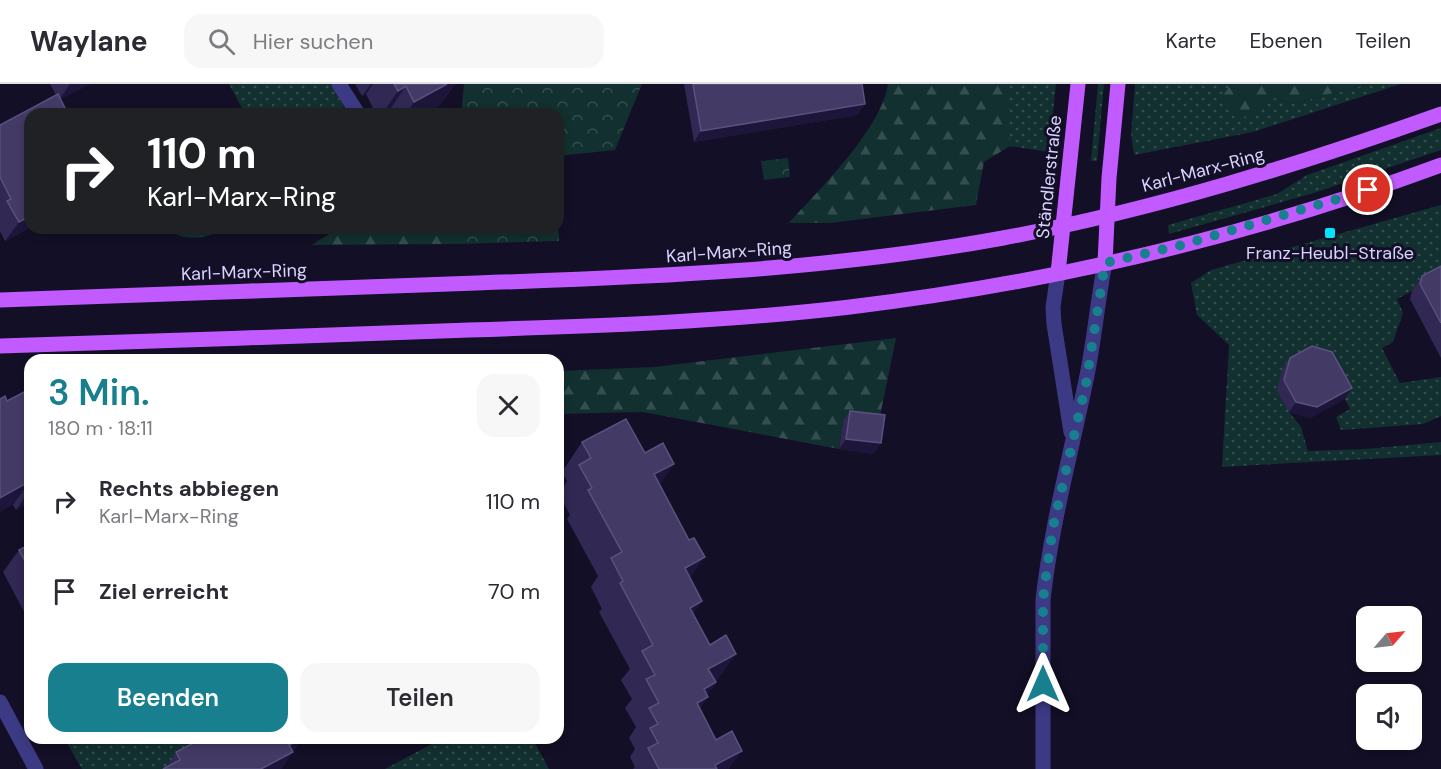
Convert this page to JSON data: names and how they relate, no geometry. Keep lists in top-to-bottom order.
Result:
{
  "streets": {
    "main road": ["Karl-Marx-Ring", "Ständlerstraße"]
  },
  "crossings": [
    ["Karl-Marx-Ring", "Ständlerstraße"]
  ],
  "places": {
    "transit": ["Franz-Heubl-Straße"]
  },
  "north": "top right",
  "page": {
    "header": "Waylane",
    "search": "Hier suchen",
    "nav": ["Karte", "Ebenen", "Teilen"],
    "turn": ["110 m", "Karl-Marx-Ring"],
    "heading": ["3 Min.", "180 m · 18:11"],
    "list": [
      {
        "name": "Rechts abbiegen",
        "note": "Karl-Marx-Ring",
        "value": "110 m"
      },
      {
        "name": "Ziel erreicht",
        "value": "70 m"
      }
    ],
    "buttons": ["Beenden", "Teilen"]
  }
}
